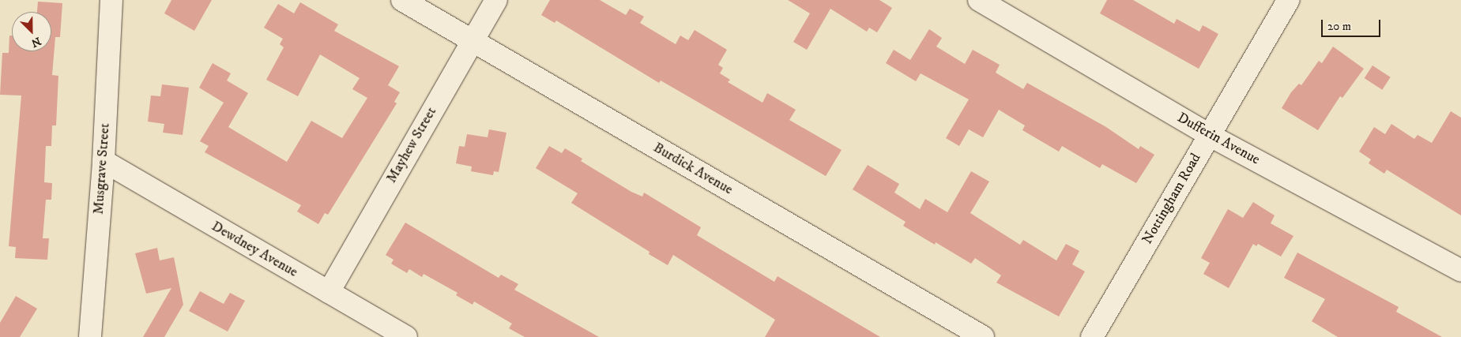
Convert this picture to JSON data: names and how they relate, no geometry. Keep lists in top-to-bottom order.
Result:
{
  "streets": {
    "street": [
      "Dufferin Avenue",
      "Mayhew Street",
      "Musgrave Street",
      "Burdick Avenue",
      "Nottingham Road",
      "Dewdney Avenue"
    ]
  },
  "crossings": [
    ["Dufferin Avenue", "Nottingham Road"],
    ["Mayhew Street", "Burdick Avenue"],
    ["Mayhew Street", "Dewdney Avenue"],
    ["Musgrave Street", "Dewdney Avenue"]
  ],
  "scale_bar": "20 m",
  "north": "bottom right"
}
